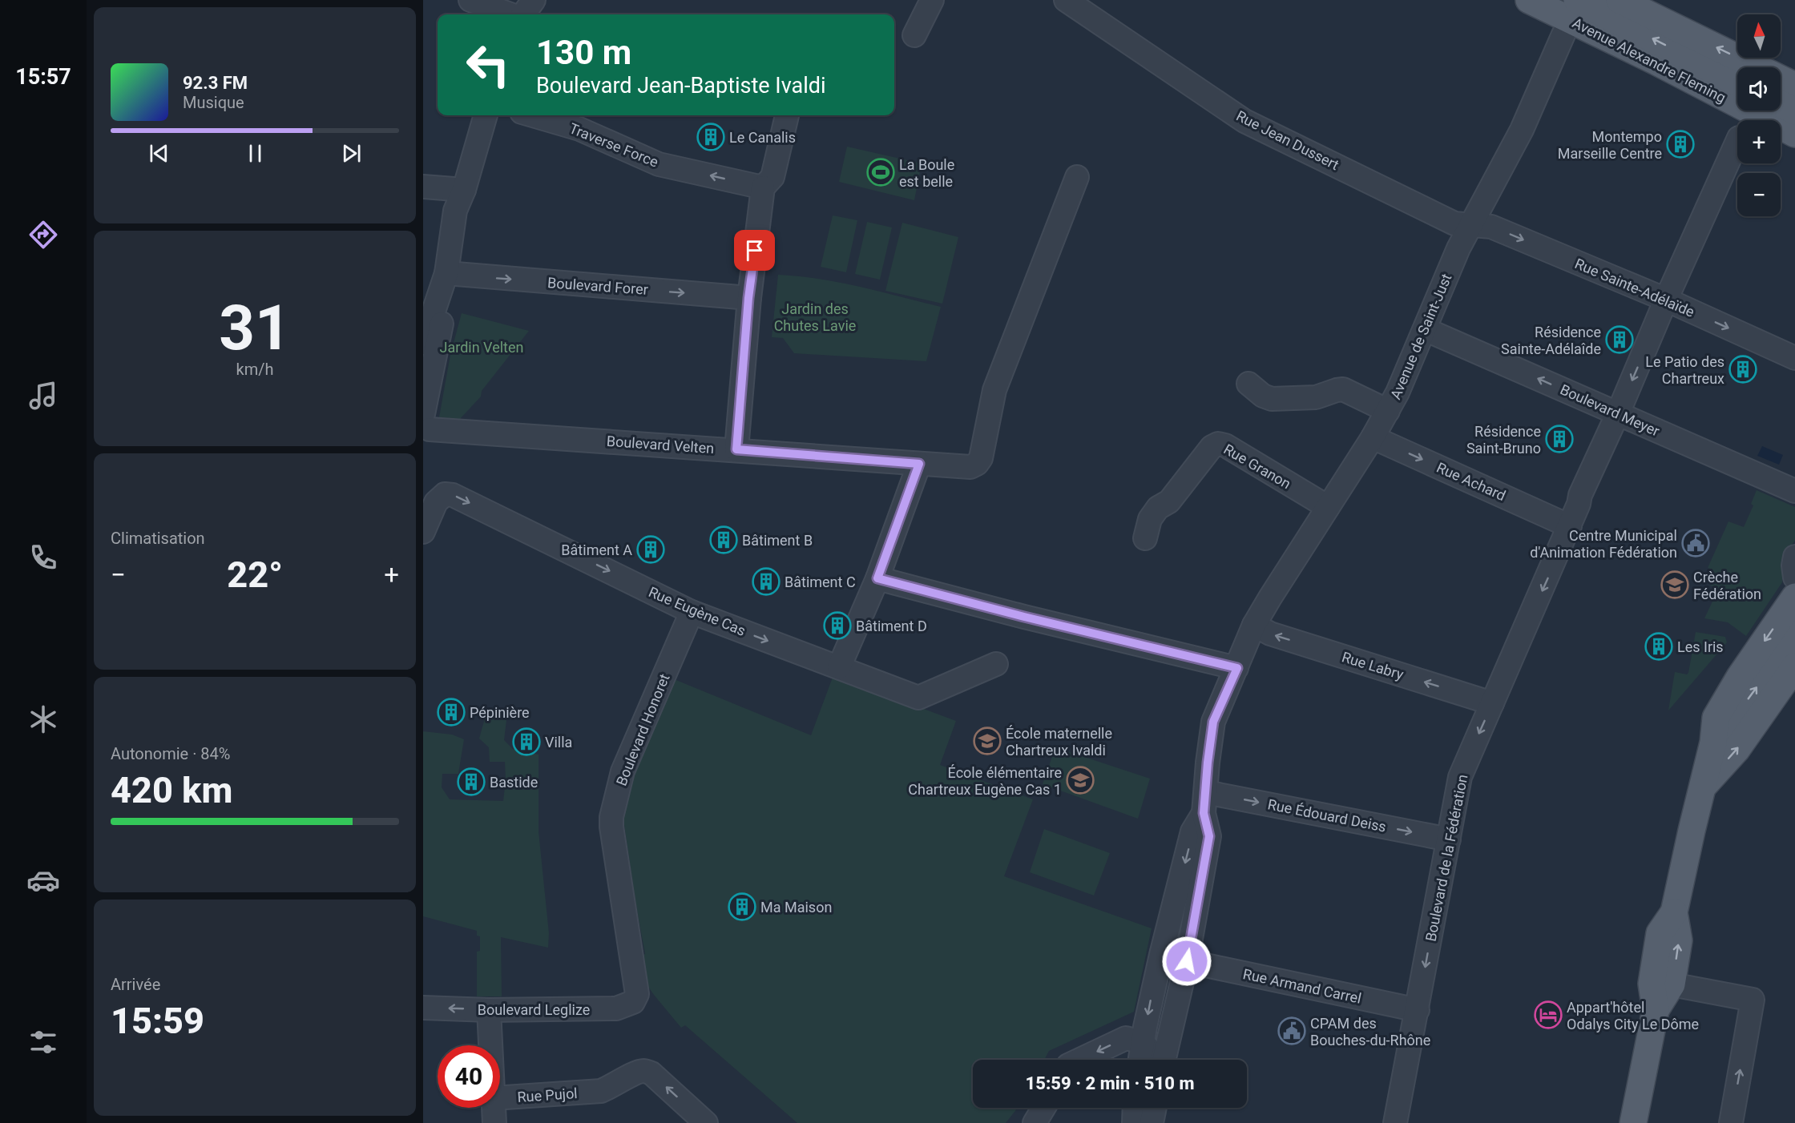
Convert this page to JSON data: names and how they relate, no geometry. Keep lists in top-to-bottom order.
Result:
{
  "streets": {
    "main road": ["Avenue Alexandre Fleming"],
    "street": [
      "Rue Jean Dussert",
      "Traverse Force",
      "Boulevard Forer",
      "Rue Sainte-Adélaïde",
      "Avenue de Saint-Just",
      "Boulevard Meyer",
      "Boulevard Velten",
      "Rue Granon",
      "Rue Achard",
      "Rue Eugène Cas",
      "Rue Labry",
      "Boulevard Honoret",
      "Rue Édouard Deiss",
      "Boulevard de la Fédération",
      "Rue Armand Carrel",
      "Boulevard Leglize",
      "Rue Pujol"
    ]
  },
  "crossings": [
    ["Rue Jean Dussert", "Rue Sainte-Adélaïde"],
    ["Rue Jean Dussert", "Avenue de Saint-Just"],
    ["Rue Sainte-Adélaïde", "Avenue de Saint-Just"],
    ["Rue Sainte-Adélaïde", "Boulevard de la Fédération"],
    ["Avenue de Saint-Just", "Boulevard Meyer"],
    ["Avenue de Saint-Just", "Rue Granon"],
    ["Avenue de Saint-Just", "Rue Achard"],
    ["Avenue de Saint-Just", "Rue Labry"],
    ["Avenue de Saint-Just", "Rue Édouard Deiss"],
    ["Boulevard Meyer", "Boulevard de la Fédération"],
    ["Rue Achard", "Boulevard de la Fédération"],
    ["Rue Eugène Cas", "Boulevard Honoret"],
    ["Rue Labry", "Boulevard de la Fédération"],
    ["Boulevard Honoret", "Boulevard Leglize"],
    ["Rue Édouard Deiss", "Boulevard de la Fédération"],
    ["Boulevard de la Fédération", "Rue Armand Carrel"]
  ],
  "one_way": [
    "Traverse Force",
    "Boulevard Forer",
    "Rue Sainte-Adélaïde",
    "Boulevard Meyer",
    "Rue Achard",
    "Rue Eugène Cas",
    "Rue Labry",
    "Rue Édouard Deiss",
    "Boulevard de la Fédération",
    "Rue Pujol"
  ],
  "parks": ["Jardin des Chutes Lavie", "Jardin Velten"],
  "places": {
    "building": [
      "Le Canalis",
      "Montempo Marseille Centre",
      "Résidence Sainte-Adélaîde",
      "Le Patio des Chartreux",
      "Résidence Saint-Bruno",
      "Bâtiment B",
      "Bâtiment A",
      "Bâtiment C",
      "Bâtiment D",
      "Les Iris",
      "Pépinière",
      "Villa",
      "Bastide",
      "Ma Maison"
    ],
    "sports": ["La Boule est belle"],
    "public building": ["Centre Municipal d'Animation Fédération", "CPAM des Bouches-du-Rhône"],
    "school or university": ["Crèche Fédération", "École maternelle Chartreux Ivaldi", "École élémentaire Chartreux Eugène Cas 1"],
    "hotel": ["Appart'hôtel Odalys City Le Dôme"]
  },
  "north": "top",
  "page": {
    "tabs": "15:57",
    "map_buttons": ["+", "−"],
    "turn": ["130 m", "Boulevard Jean-Baptiste Ivaldi"],
    "song": ["92.3 FM", "Musique"],
    "tile": [
      ["31", "km/h"],
      "Climatisation",
      ["Autonomie · 84%", "420 km"],
      ["Arrivée", "15:59"]
    ],
    "heat": ["−", "22°", "+"],
    "limit": "40",
    "trip": "15:59 · 2 min · 510 m"
  }
}
